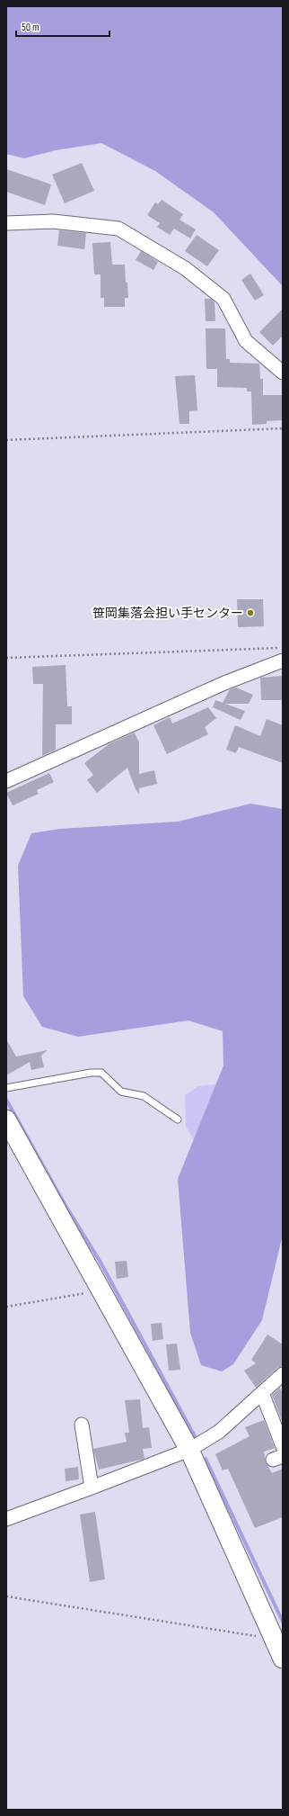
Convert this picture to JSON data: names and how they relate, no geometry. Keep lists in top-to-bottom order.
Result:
{
  "places": ["笹岡集落会担い手センター"],
  "scale_bar": "50 m"
}
